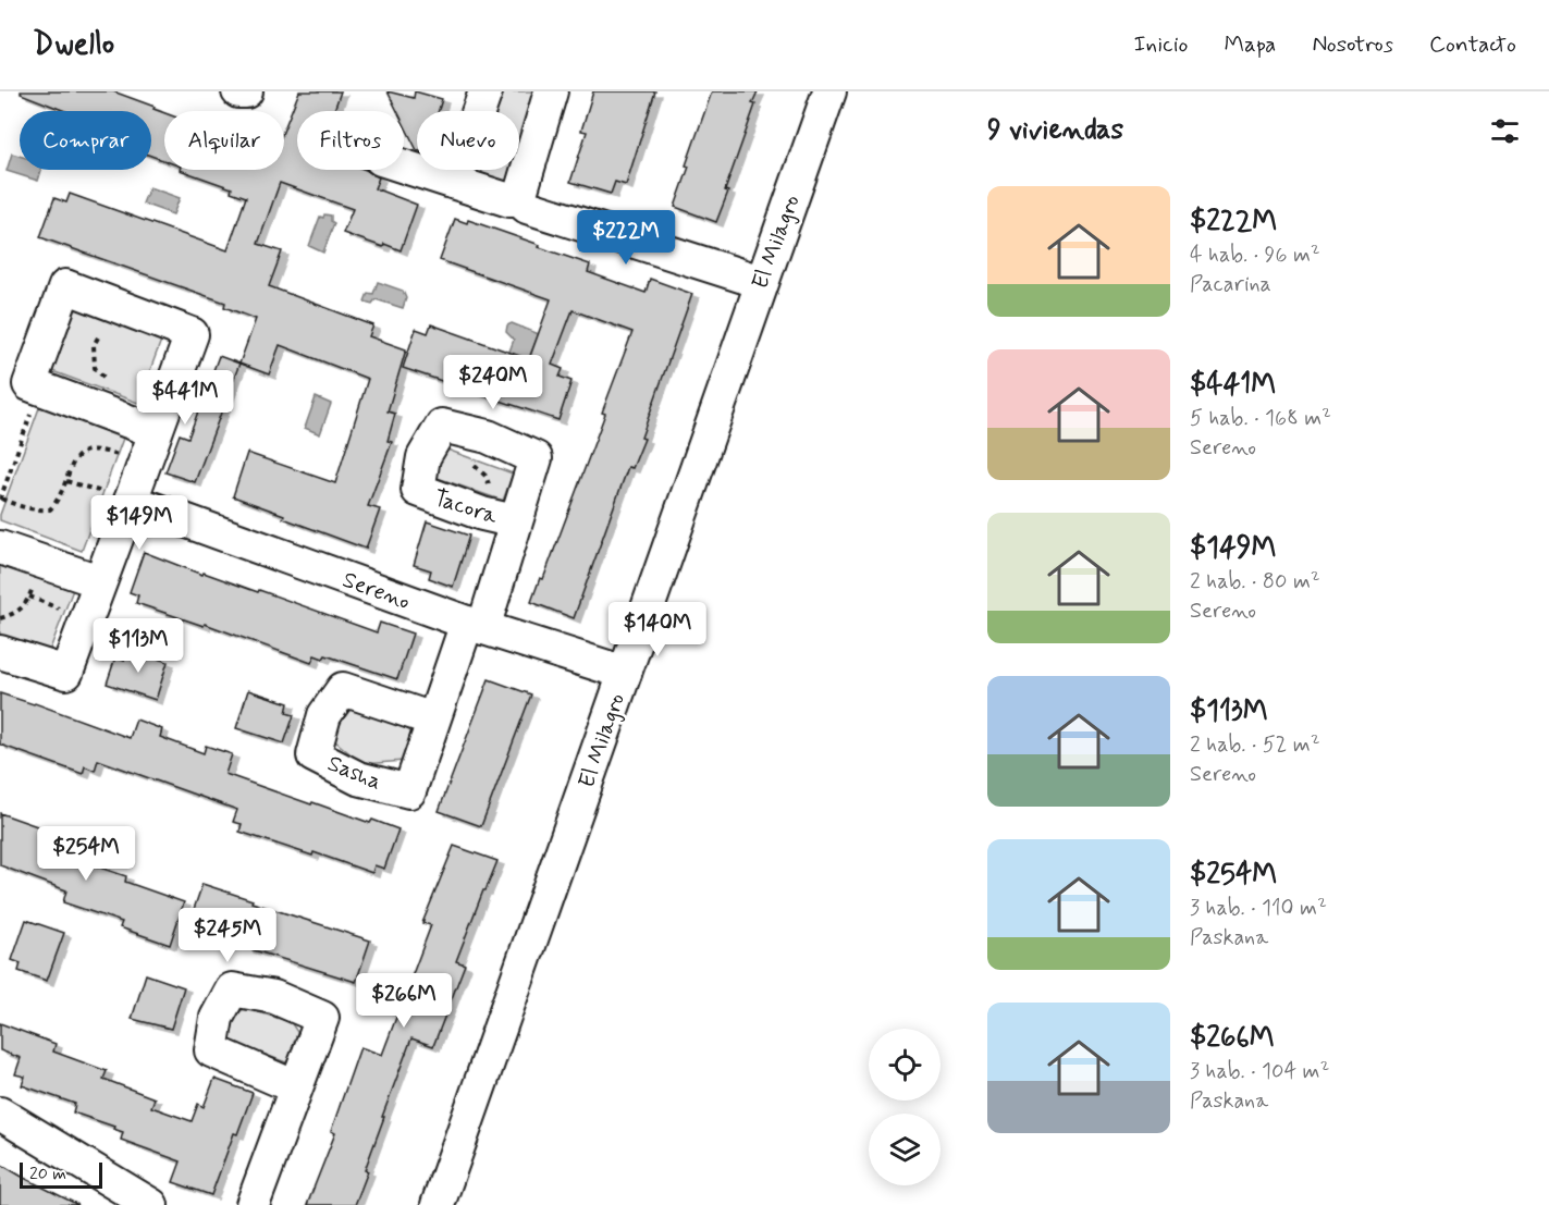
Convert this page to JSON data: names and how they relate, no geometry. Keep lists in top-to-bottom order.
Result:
{
  "streets": {
    "street": ["El Milagro", "Tacora", "Sereno"]
  },
  "crossings": [
    ["El Milagro", "Sereno"],
    ["Tacora", "Sereno"]
  ],
  "scale_bar": "20 m",
  "page": {
    "header": "Dwello",
    "nav": [
      "Inicio",
      "Mapa",
      "Nosotros",
      "Contacto"
    ],
    "heading": "9 viviendas",
    "chip": [
      "Comprar",
      "Alquilar",
      "Filtros",
      "Nuevo"
    ],
    "list": [
      {
        "name": "$222M",
        "note": "4 hab. · 96 m² · Pacarina"
      },
      {
        "name": "$441M",
        "note": "5 hab. · 168 m² · Sereno"
      },
      {
        "name": "$149M",
        "note": "2 hab. · 80 m² · Sereno"
      },
      {
        "name": "$113M",
        "note": "2 hab. · 52 m² · Sereno"
      },
      {
        "name": "$254M",
        "note": "3 hab. · 110 m² · Paskana"
      },
      {
        "name": "$266M",
        "note": "3 hab. · 104 m² · Paskana"
      }
    ],
    "price": [
      "$222M",
      "$240M",
      "$441M",
      "$149M",
      "$140M",
      "$113M",
      "$254M",
      "$245M",
      "$266M"
    ],
    "scale": "20 m"
  }
}
